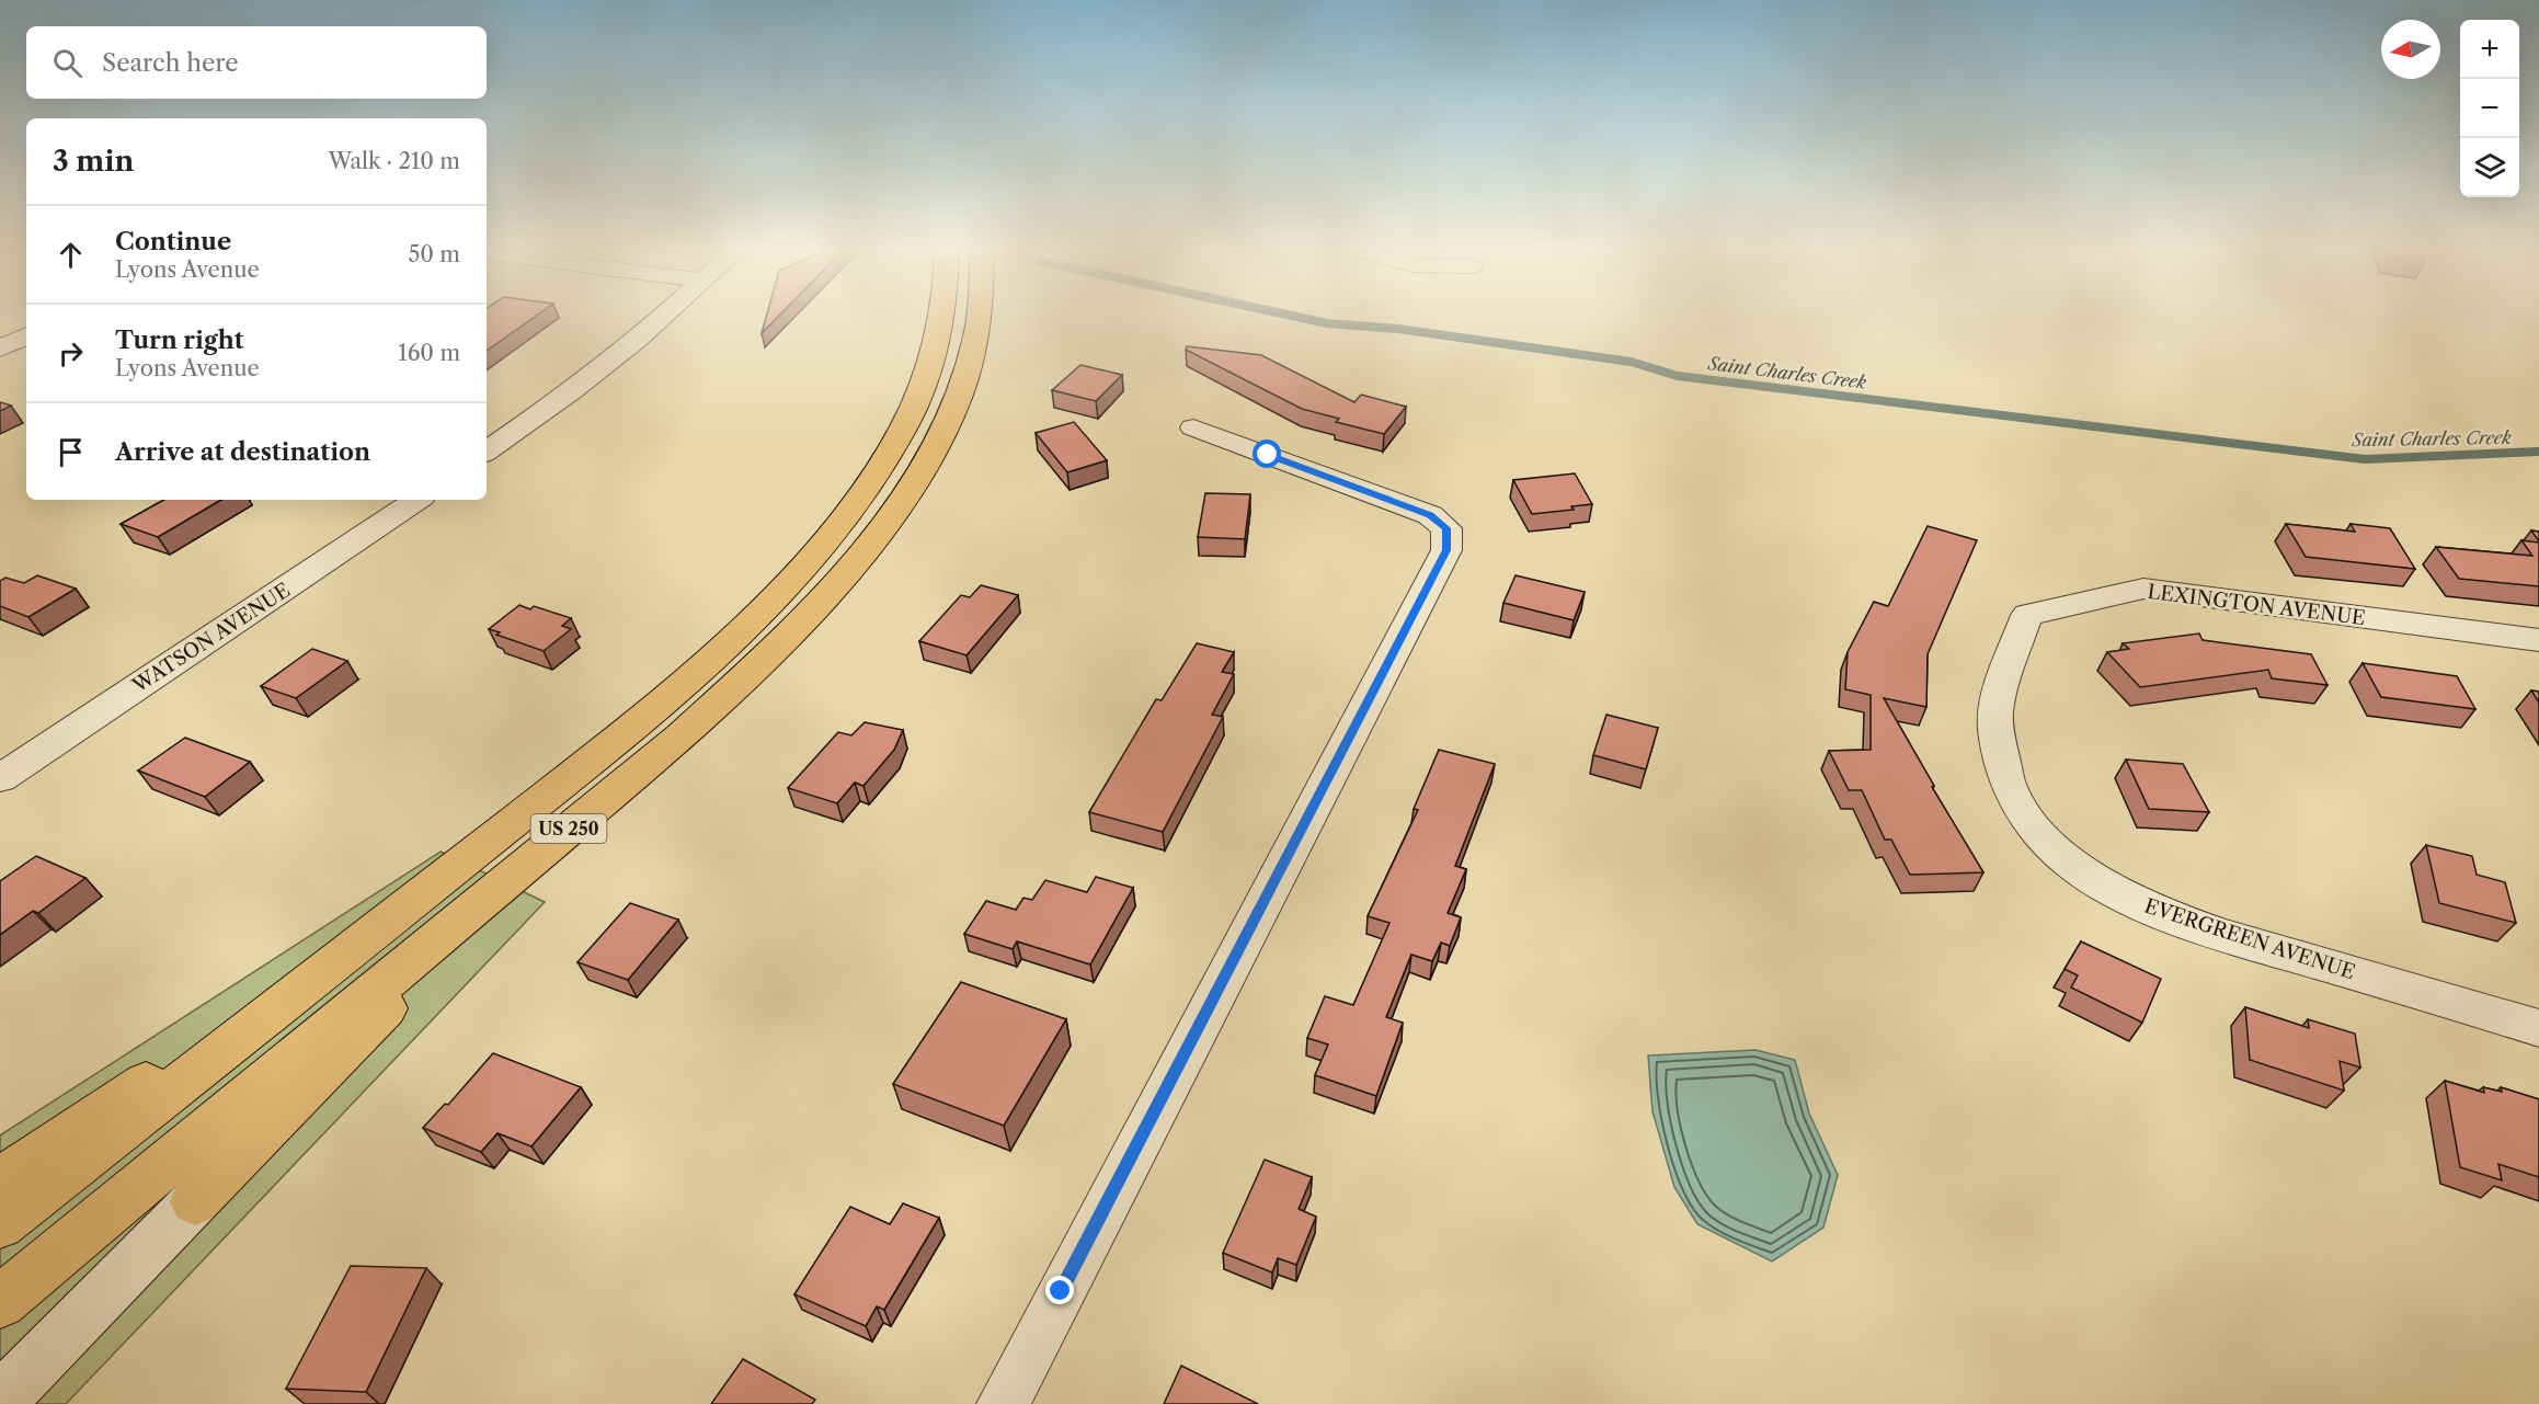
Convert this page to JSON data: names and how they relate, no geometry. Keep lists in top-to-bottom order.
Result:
{
  "streets": {
    "highway": ["US 250"],
    "street": ["LEXINGTON AVENUE", "WATSON AVENUE", "EVERGREEN AVENUE"]
  },
  "crossings": [
    ["LEXINGTON AVENUE", "EVERGREEN AVENUE"]
  ],
  "water": ["Saint Charles Creek"],
  "north": "left",
  "page": {
    "map_buttons": ["+", "−"],
    "search": "Search here",
    "heading": ["3 min", "Walk · 210 m"],
    "list": [
      ["Continue", "Lyons Avenue", "50 m"],
      ["Turn right", "Lyons Avenue", "160 m"],
      "Arrive at destination"
    ]
  }
}
